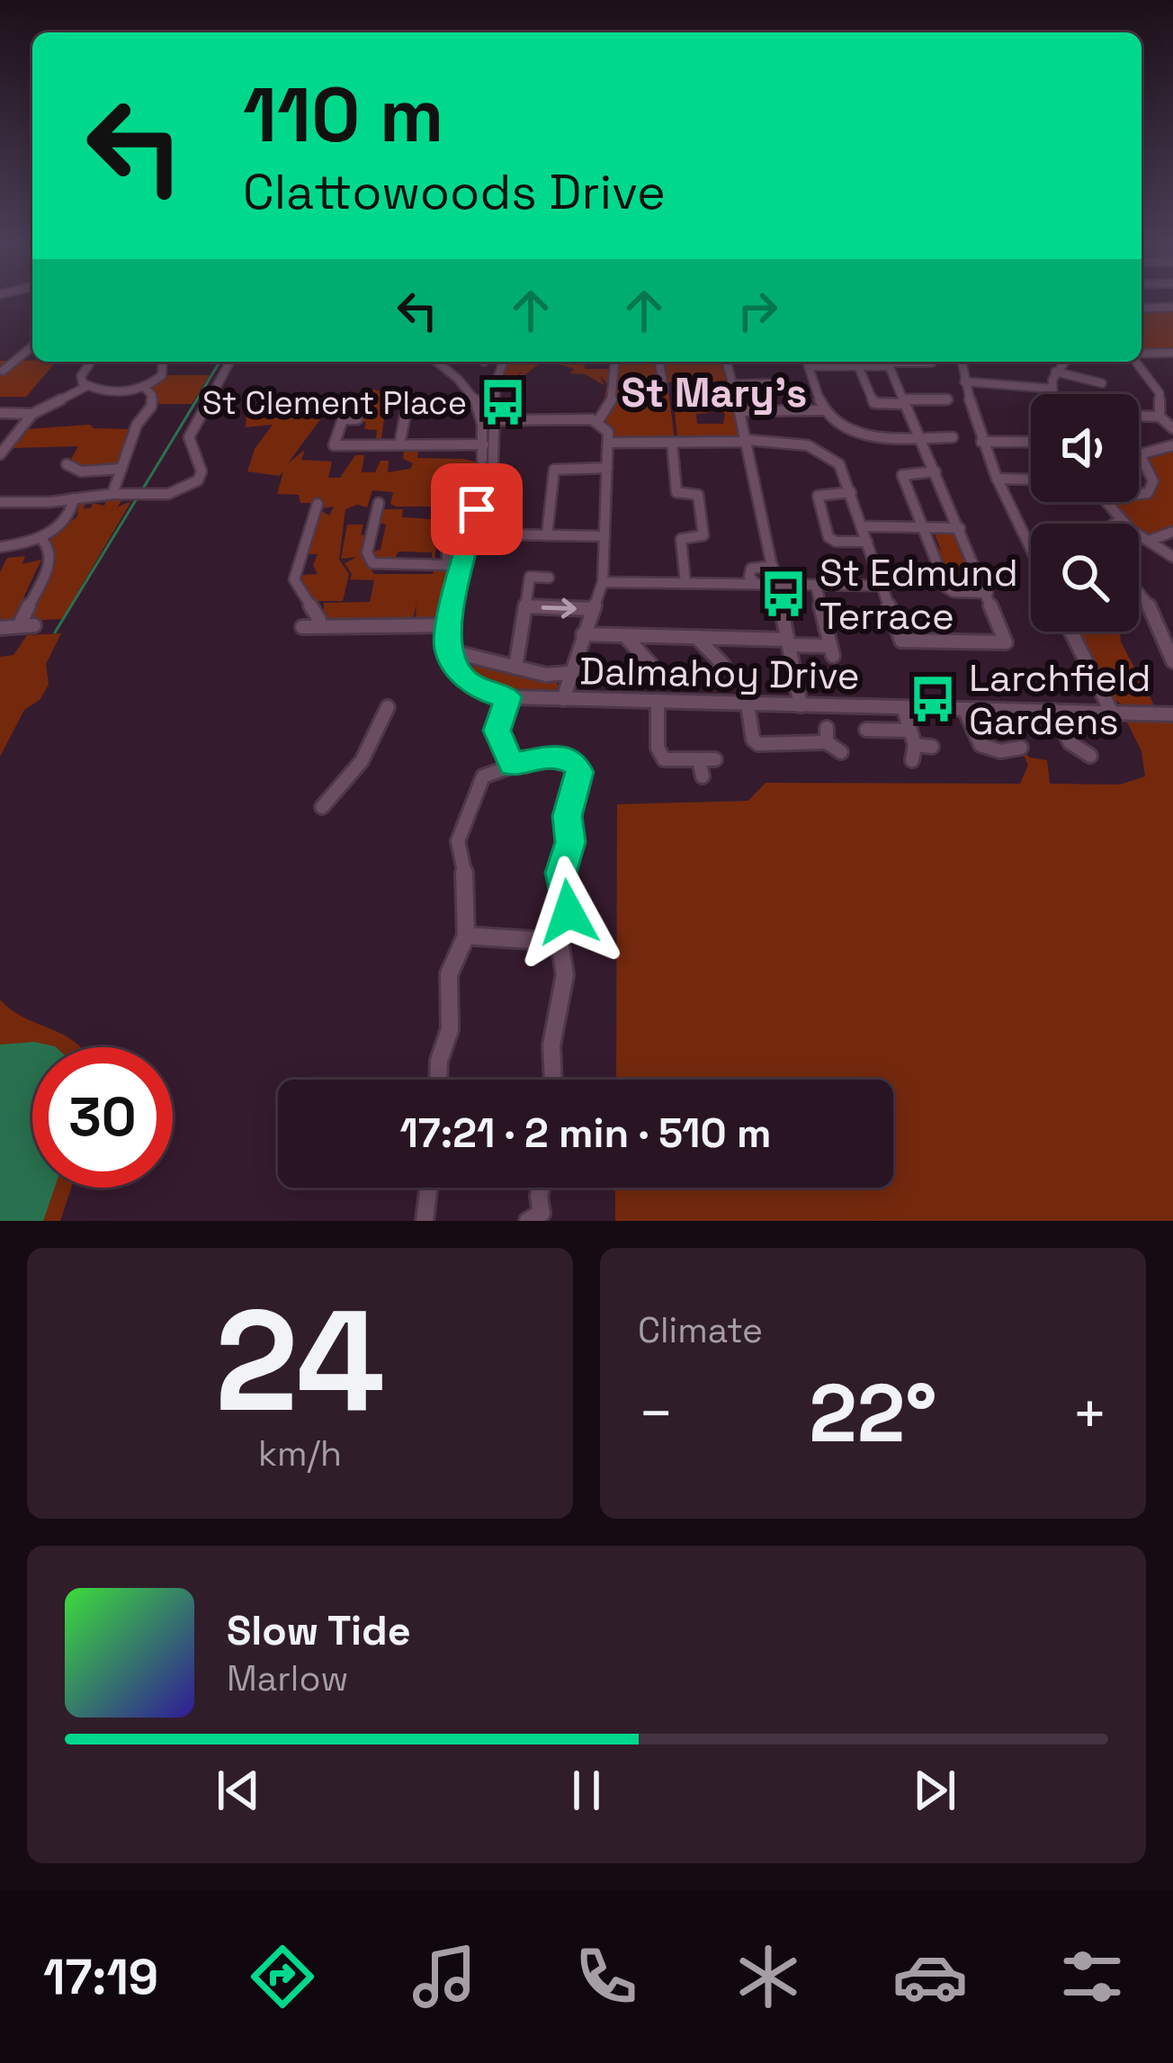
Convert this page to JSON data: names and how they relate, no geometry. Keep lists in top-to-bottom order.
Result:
{
  "streets": {
    "street": ["Dalmahoy Drive"]
  },
  "districts": ["St Mary's"],
  "places": {
    "bus stop": ["St Clement Place", "St Edmund Terrace", "Larchfield Gardens"]
  },
  "page": {
    "turn": ["110 m", "Clattowoods Drive"],
    "limit": "30",
    "trip": "17:21 · 2 min · 510 m",
    "tile": [
      ["24", "km/h"],
      "Climate"
    ],
    "heat": ["−", "22°", "+"],
    "song": ["Slow Tide", "Marlow"],
    "tabs": "17:19"
  }
}
